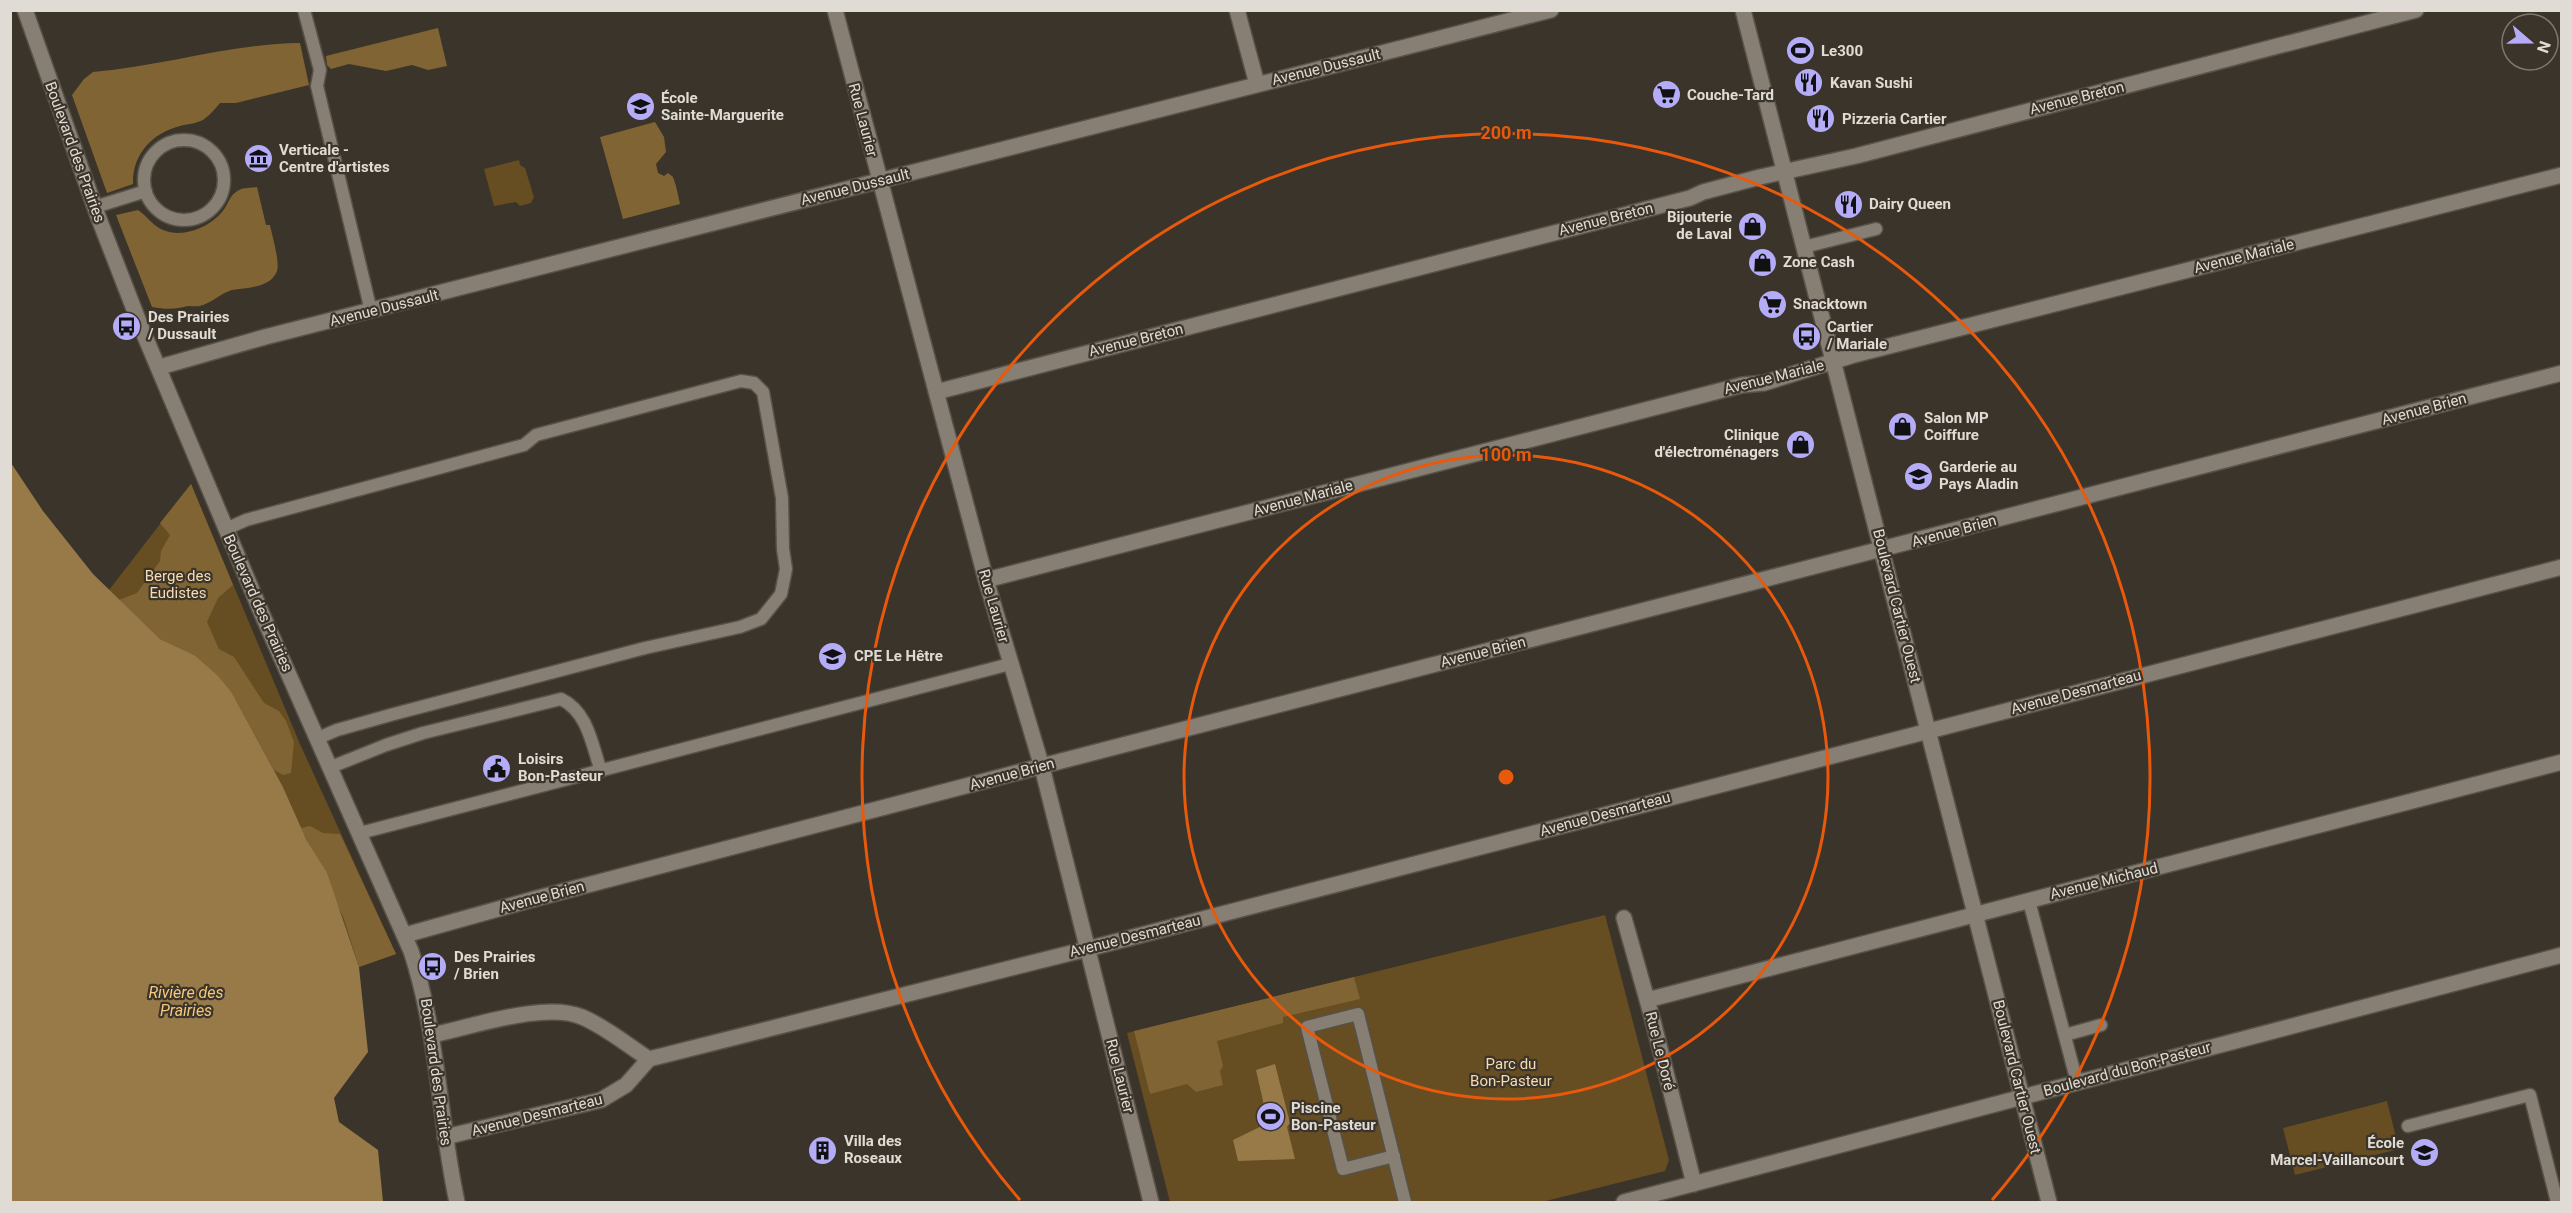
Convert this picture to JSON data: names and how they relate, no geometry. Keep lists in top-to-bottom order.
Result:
{
  "streets": {
    "street": [
      "Avenue Dussault",
      "Avenue Breton",
      "Rue Laurier",
      "Boulevard des Prairies",
      "Avenue Mariale",
      "Avenue Brien",
      "Boulevard Cartier Ouest",
      "Avenue Desmarteau",
      "Avenue Michaud",
      "Rue Le Doré",
      "Boulevard du Bon-Pasteur"
    ]
  },
  "crossings": [
    ["Avenue Dussault", "Rue Laurier"],
    ["Avenue Dussault", "Boulevard des Prairies"],
    ["Avenue Breton", "Rue Laurier"],
    ["Avenue Breton", "Boulevard Cartier Ouest"],
    ["Rue Laurier", "Avenue Mariale"],
    ["Rue Laurier", "Avenue Brien"],
    ["Rue Laurier", "Avenue Desmarteau"],
    ["Boulevard des Prairies", "Avenue Brien"],
    ["Boulevard des Prairies", "Avenue Desmarteau"],
    ["Avenue Mariale", "Boulevard Cartier Ouest"],
    ["Avenue Brien", "Boulevard Cartier Ouest"],
    ["Boulevard Cartier Ouest", "Avenue Desmarteau"],
    ["Boulevard Cartier Ouest", "Avenue Michaud"],
    ["Boulevard Cartier Ouest", "Boulevard du Bon-Pasteur"],
    ["Avenue Michaud", "Rue Le Doré"],
    ["Rue Le Doré", "Boulevard du Bon-Pasteur"]
  ],
  "water": ["Rivière des Prairies"],
  "parks": ["Berge des Eudistes", "Parc du Bon-Pasteur"],
  "places": {
    "sports": ["Le300", "Piscine Bon-Pasteur"],
    "restaurant": ["Kavan Sushi", "Pizzeria Cartier", "Dairy Queen"],
    "supermarket": ["Couche-Tard", "Snacktown"],
    "school or university": [
      "École Sainte-Marguerite",
      "Garderie au Pays Aladin",
      "CPE Le Hêtre",
      "École Marcel-Vaillancourt"
    ],
    "museum": ["Verticale - Centre d'artistes"],
    "shop": [
      "Bijouterie de Laval",
      "Zone Cash",
      "Salon MP Coiffure",
      "Clinique d'électroménagers"
    ],
    "bus stop": ["Des Prairies / Dussault", "Cartier / Mariale", "Des Prairies / Brien"],
    "public building": ["Loisirs Bon-Pasteur"],
    "building": ["Villa des Roseaux"]
  },
  "north": "right",
  "rings": ["200 m", "100 m"]
}
